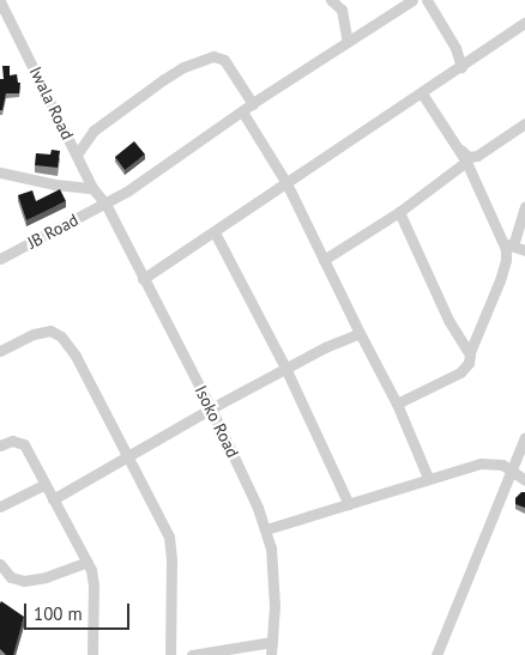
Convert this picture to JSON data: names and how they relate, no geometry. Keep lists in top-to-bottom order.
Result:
{
  "streets": {
    "street": ["Iwala Road", "JB Road", "Isoko Road"]
  },
  "crossings": [
    ["Iwala Road", "JB Road"],
    ["Iwala Road", "Isoko Road"],
    ["JB Road", "Isoko Road"]
  ],
  "scale_bar": "100 m"
}
